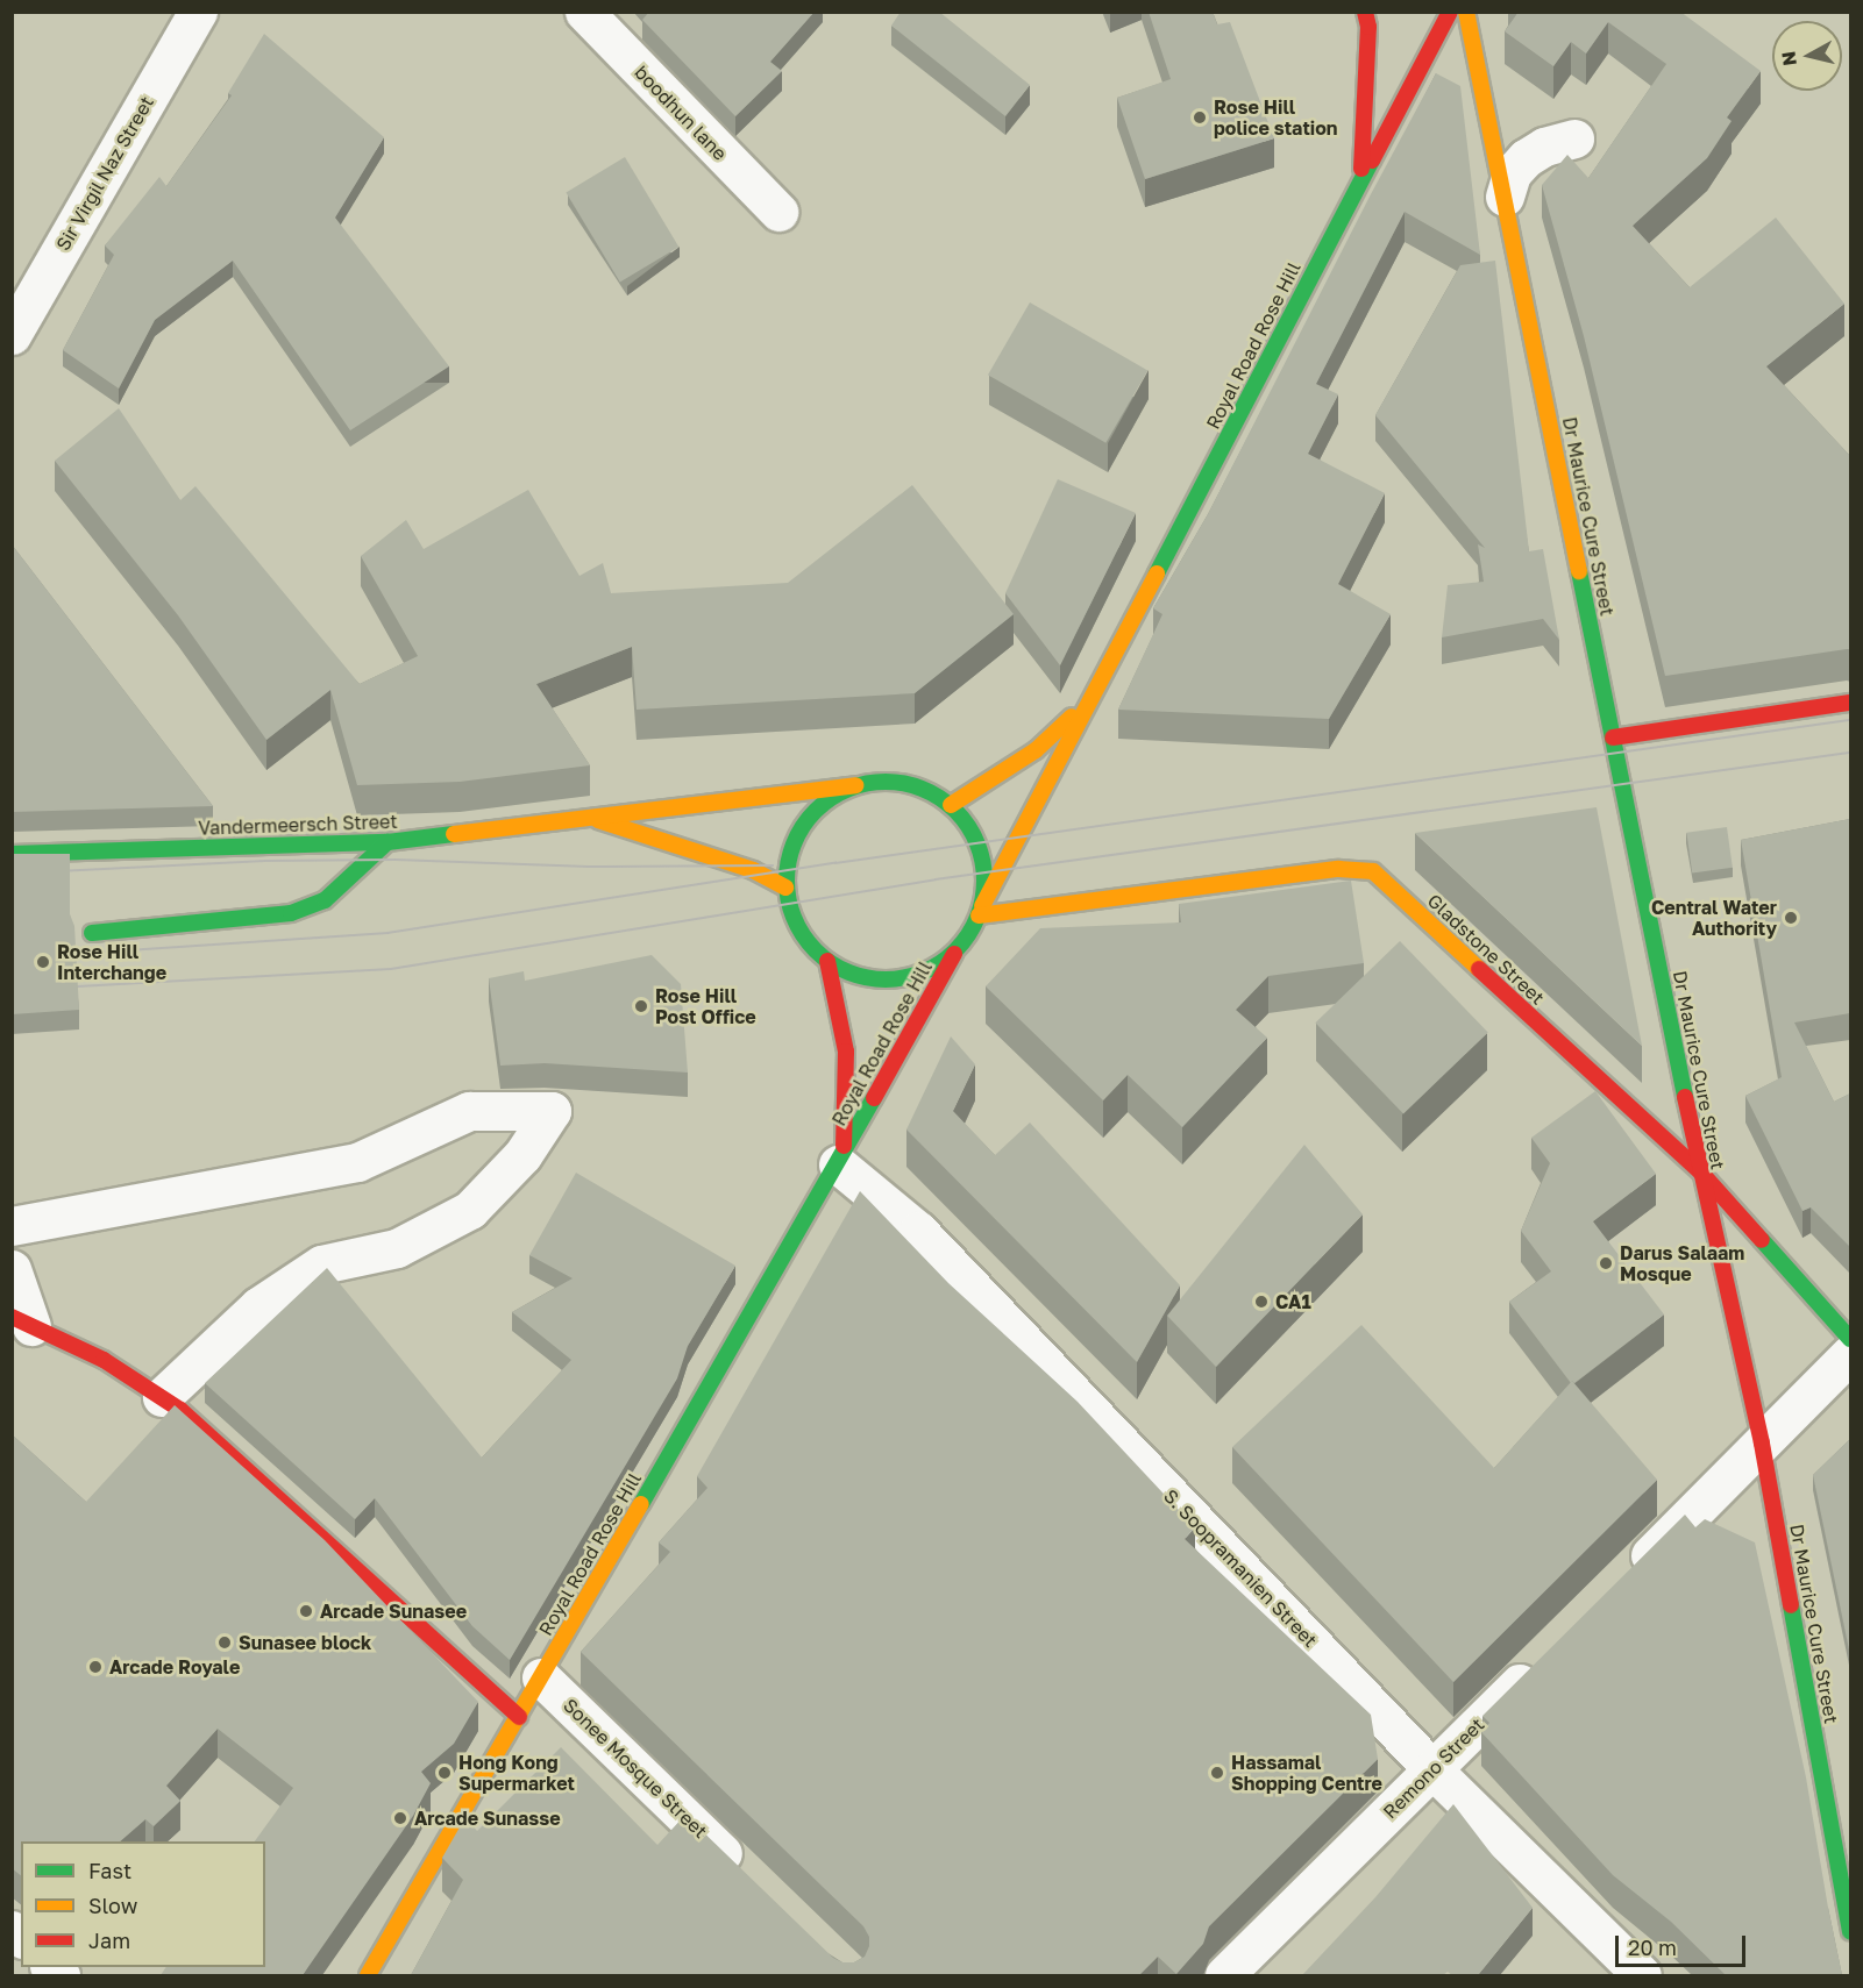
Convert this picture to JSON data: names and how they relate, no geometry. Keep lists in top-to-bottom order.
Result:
{
  "streets": {
    "main road": [
      "Royal Road Rose Hill",
      "Dr Maurice Cure Street",
      "Vandermeersch Street",
      "Gladstone Street"
    ],
    "street": [
      "boodhun lane",
      "Sir Virgil Naz Street",
      "S. Soopramanien Street",
      "Sonee Mosque Street",
      "Remono Street"
    ]
  },
  "crossings": [
    ["Royal Road Rose Hill", "Vandermeersch Street"],
    ["Royal Road Rose Hill", "Gladstone Street"],
    ["Royal Road Rose Hill", "S. Soopramanien Street"],
    ["Royal Road Rose Hill", "Sonee Mosque Street"],
    ["Dr Maurice Cure Street", "Gladstone Street"],
    ["Vandermeersch Street", "Gladstone Street"],
    ["S. Soopramanien Street", "Remono Street"]
  ],
  "places": [
    "Rose Hill police station",
    "Central Water Authority",
    "Rose Hill Interchange",
    "Rose Hill Post Office",
    "Darus Salaam Mosque",
    "CA1",
    "Arcade Sunasee",
    "Sunasee block",
    "Arcade Royale",
    "Hong Kong Supermarket",
    "Hassamal Shopping Centre",
    "Arcade Sunasse"
  ],
  "legend": ["Fast", "Slow", "Jam"],
  "scale_bar": "20 m",
  "north": "left"
}
